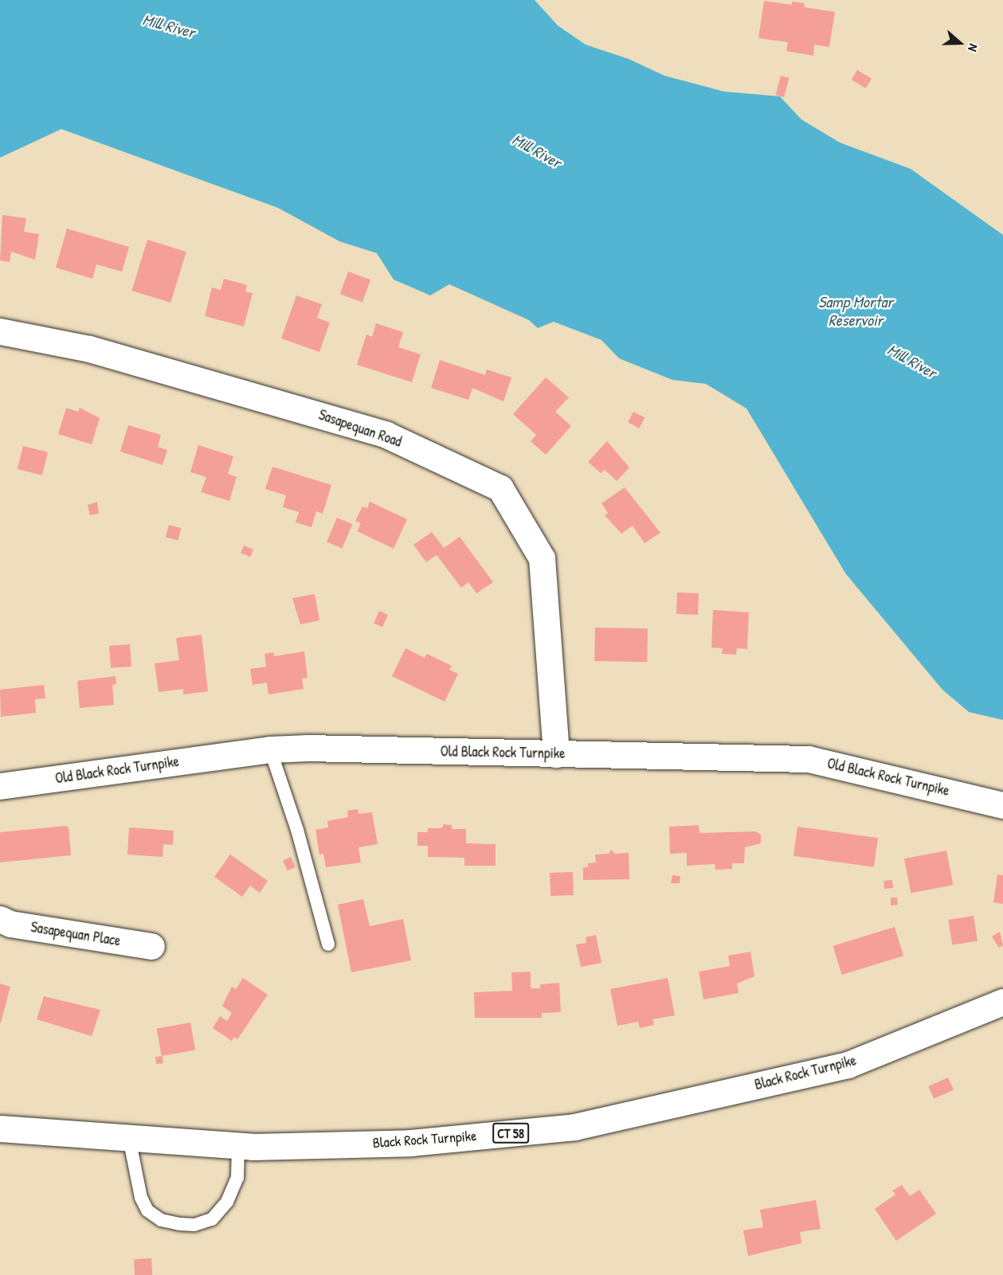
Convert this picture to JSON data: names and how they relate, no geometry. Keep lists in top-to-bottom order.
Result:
{
  "streets": {
    "street": [
      "Sasapequan Road",
      "Old Black Rock Turnpike",
      "Sasapequan Place",
      "Black Rock Turnpike",
      "CT 58"
    ]
  },
  "crossings": [
    ["Sasapequan Road", "Old Black Rock Turnpike"]
  ],
  "water": ["Mill River", "Samp Mortar Reservoir"],
  "north": "right"
}
